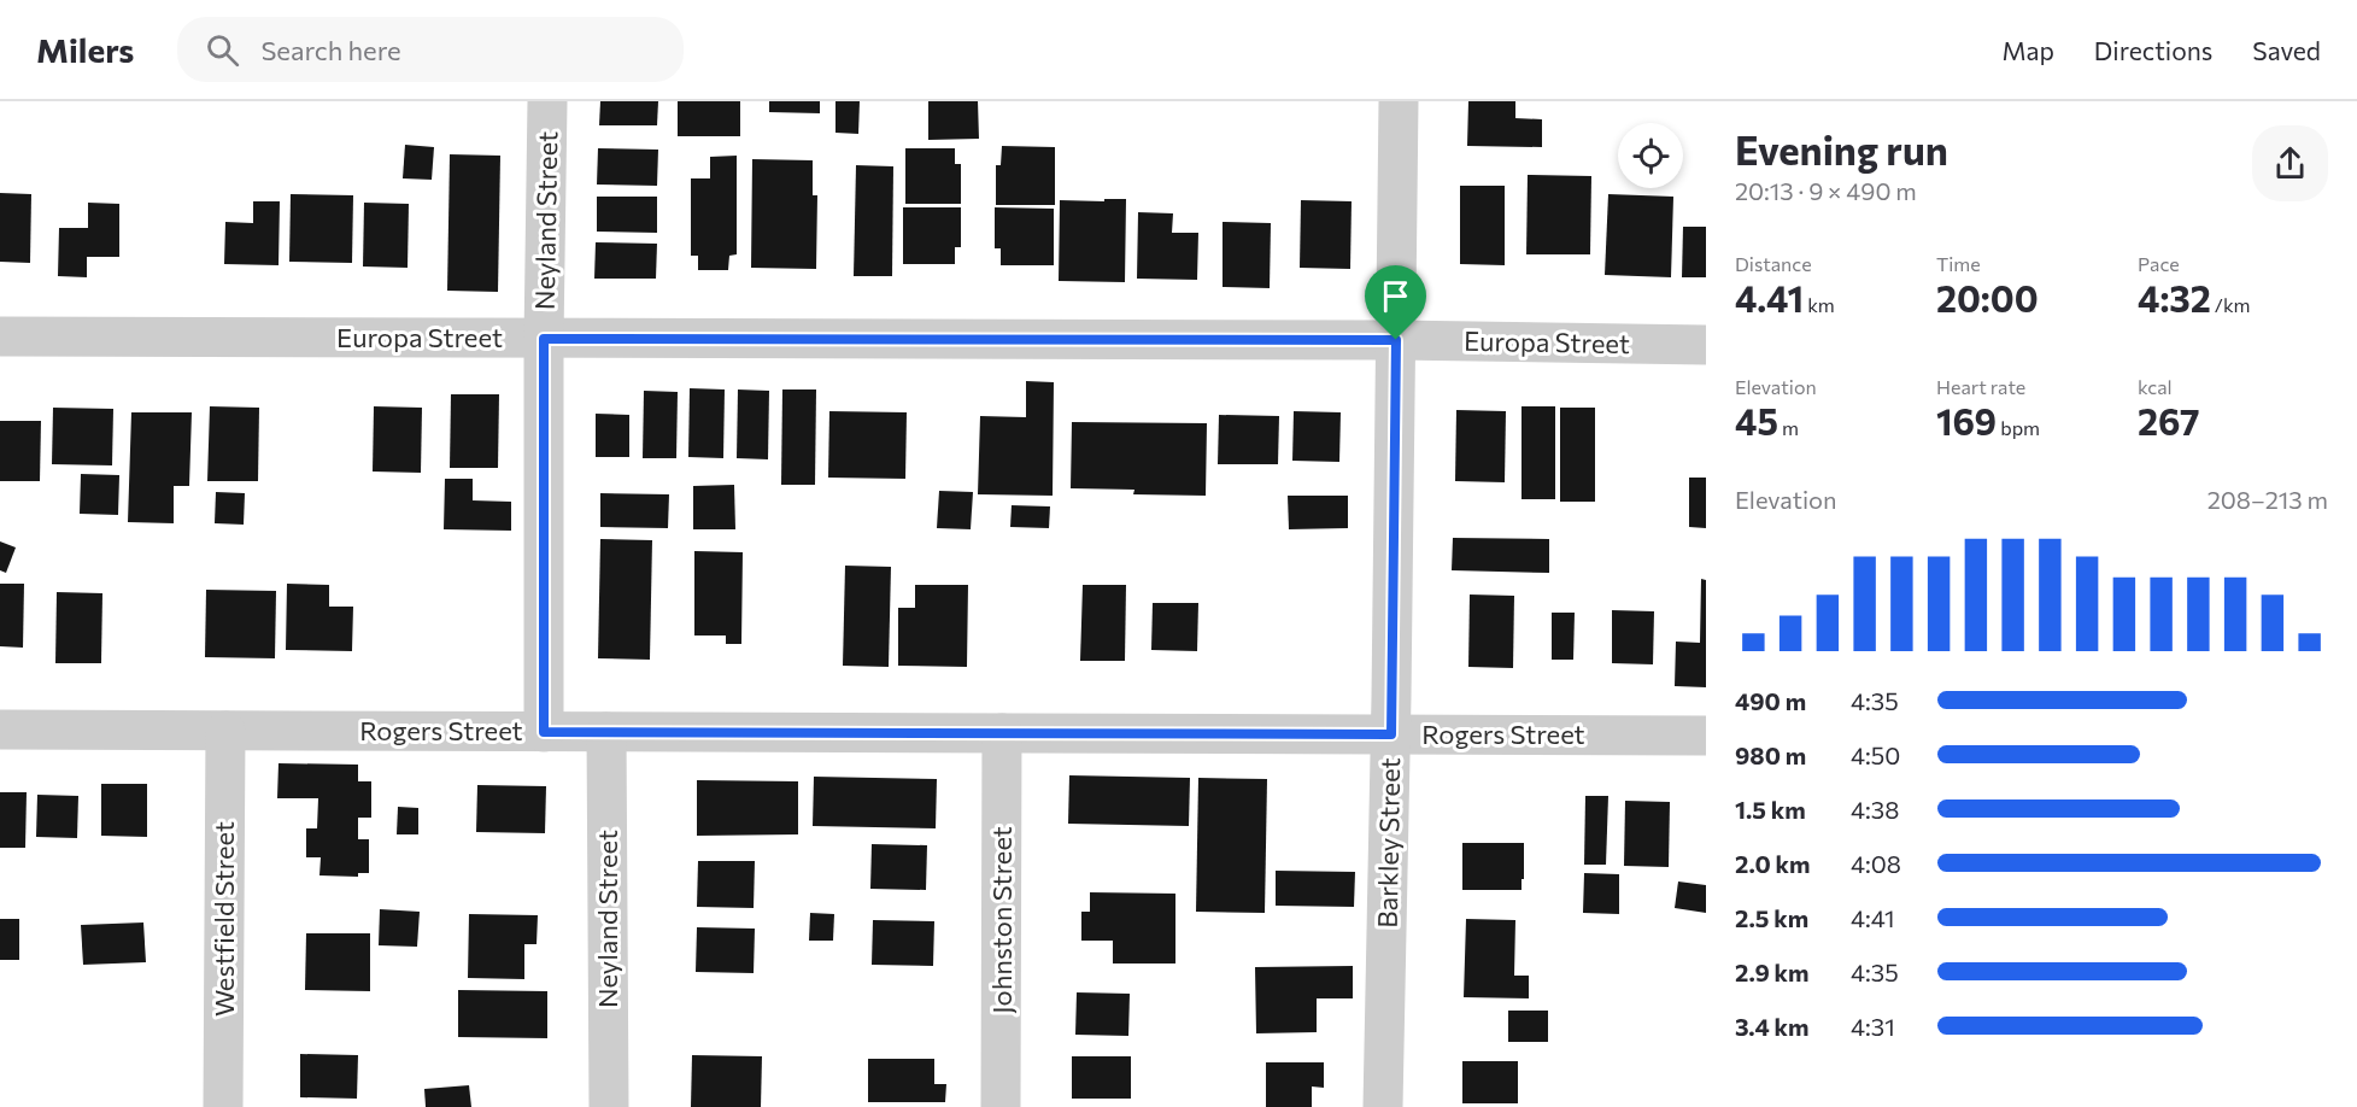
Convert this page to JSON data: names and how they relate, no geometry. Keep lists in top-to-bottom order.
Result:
{
  "streets": {
    "street": [
      "Neyland Street",
      "Europa Street",
      "Rogers Street",
      "Barkley Street",
      "Westfield Street",
      "Johnston Street"
    ]
  },
  "crossings": [
    ["Neyland Street", "Europa Street"],
    ["Neyland Street", "Rogers Street"],
    ["Europa Street", "Barkley Street"],
    ["Rogers Street", "Barkley Street"],
    ["Rogers Street", "Westfield Street"],
    ["Rogers Street", "Johnston Street"]
  ],
  "page": {
    "header": "Milers",
    "search": "Search here",
    "nav": ["Map", "Directions", "Saved"],
    "heading": ["Evening run", "20:13 · 9 × 490 m"],
    "stats": [
      ["Distance", "4.41 km"],
      ["Time", "20:00"],
      ["Pace", "4:32 /km"],
      ["Elevation", "45 m"],
      ["Heart rate", "169 bpm"],
      ["kcal", "267"]
    ],
    "chart": ["Elevation", "208–213 m"],
    "list": [
      {
        "name": "490 m",
        "note": "4:35"
      },
      {
        "name": "980 m",
        "note": "4:50"
      },
      {
        "name": "1.5 km",
        "note": "4:38"
      },
      {
        "name": "2.0 km",
        "note": "4:08"
      },
      {
        "name": "2.5 km",
        "note": "4:41"
      },
      {
        "name": "2.9 km",
        "note": "4:35"
      },
      {
        "name": "3.4 km",
        "note": "4:31"
      }
    ]
  }
}
